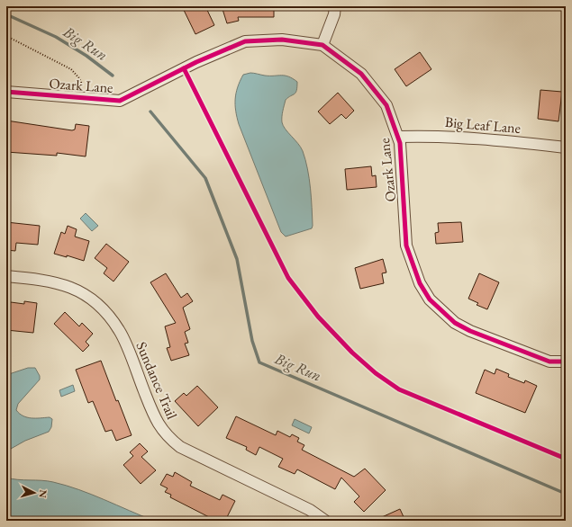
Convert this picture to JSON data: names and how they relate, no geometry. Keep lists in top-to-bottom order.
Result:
{
  "streets": {
    "street": ["Ozark Lane", "Big Leaf Lane", "Sundance Trail"]
  },
  "crossings": [
    ["Ozark Lane", "Big Leaf Lane"]
  ],
  "water": ["Big Run"],
  "north": "right"
}
